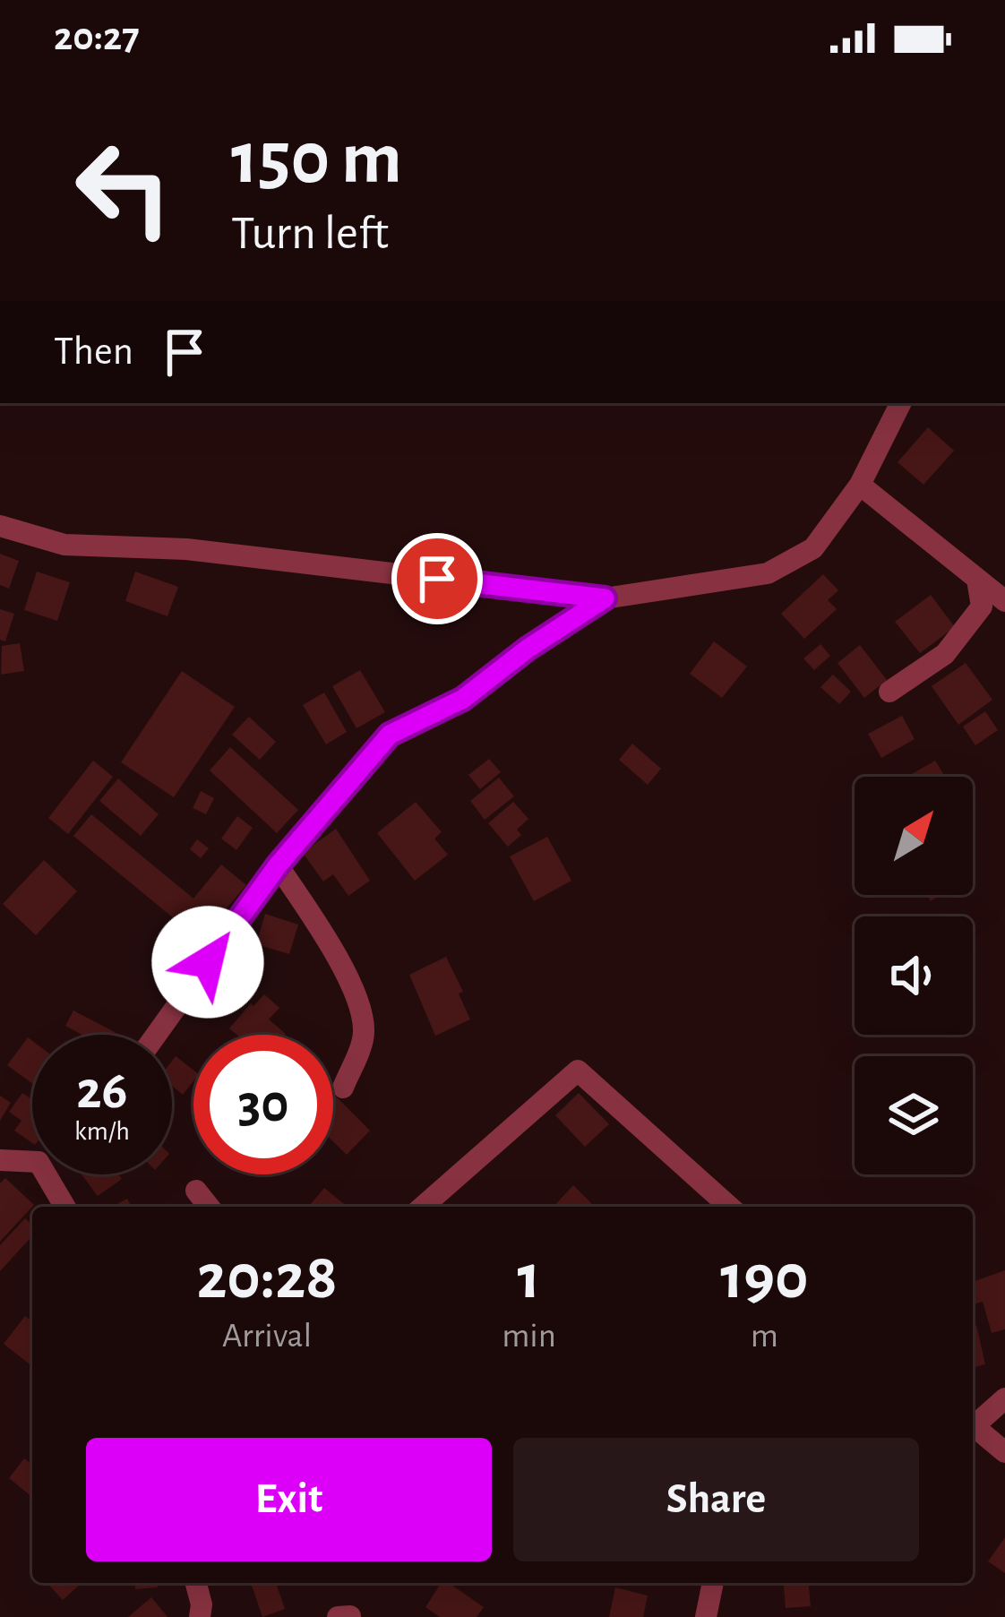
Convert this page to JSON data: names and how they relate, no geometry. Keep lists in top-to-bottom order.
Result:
{
  "north": "top right",
  "page": {
    "status": "20:27",
    "turn": ["150 m", "Turn left"],
    "then": "Then",
    "speed": "26 km/h",
    "limit": "30",
    "eta": [
      "20:28",
      "Arrival",
      "1",
      "min",
      "190",
      "m"
    ],
    "buttons": ["Exit", "Share"]
  }
}
